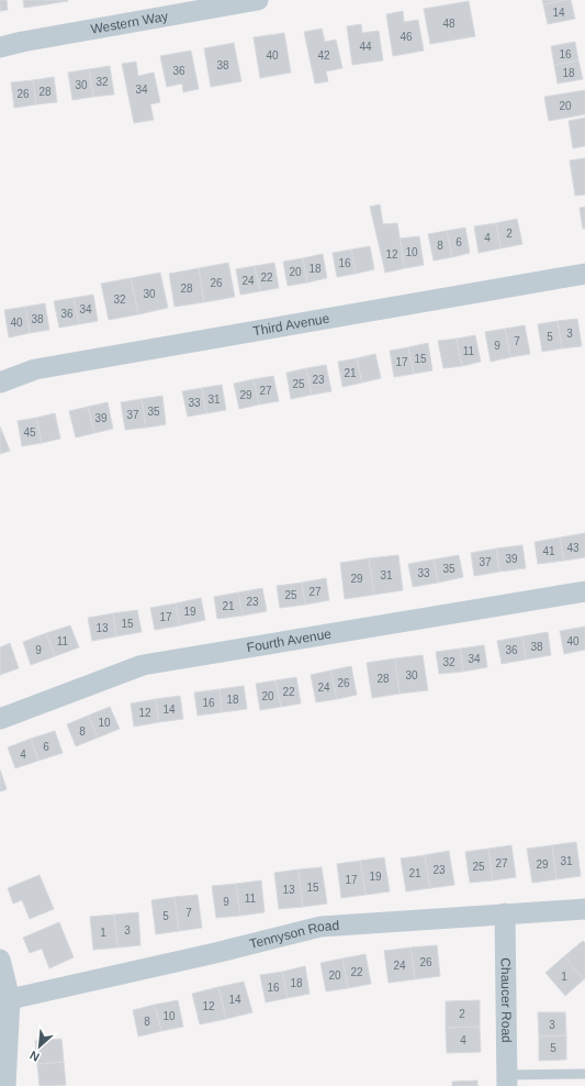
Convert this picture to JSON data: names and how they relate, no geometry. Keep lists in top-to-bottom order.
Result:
{
  "streets": {
    "street": [
      "Western Way",
      "Third Avenue",
      "Fourth Avenue",
      "Tennyson Road",
      "Chaucer Road"
    ]
  },
  "crossings": [
    ["Tennyson Road", "Chaucer Road"]
  ],
  "house_numbers": [
    "14",
    "48",
    "46",
    "44",
    "16",
    "40",
    "42",
    "38",
    "36",
    "18",
    "32",
    "30",
    "34",
    "28",
    "26",
    "20",
    "2",
    "4",
    "6",
    "8",
    "10",
    "12",
    "16",
    "18",
    "20",
    "22",
    "24",
    "26",
    "28",
    "30",
    "32",
    "34",
    "36",
    "38",
    "40",
    "3",
    "5",
    "7",
    "9",
    "11",
    "15",
    "17",
    "21",
    "23",
    "25",
    "27",
    "29",
    "31",
    "33",
    "35",
    "37",
    "39",
    "45",
    "43",
    "41",
    "39",
    "37",
    "35",
    "33",
    "31",
    "29",
    "27",
    "25",
    "23",
    "21",
    "19",
    "17",
    "15",
    "13",
    "11",
    "40",
    "38",
    "9",
    "36",
    "34",
    "32",
    "30",
    "28",
    "26",
    "24",
    "22",
    "20",
    "18",
    "16",
    "14",
    "12",
    "10",
    "8",
    "6",
    "4",
    "31",
    "27",
    "29",
    "25",
    "23",
    "21",
    "19",
    "17",
    "15",
    "13",
    "11",
    "9",
    "7",
    "5",
    "3",
    "1",
    "26",
    "24",
    "22",
    "20",
    "1",
    "18",
    "16",
    "14",
    "12",
    "2",
    "10",
    "8",
    "3",
    "4",
    "5"
  ],
  "north": "bottom left"
}
